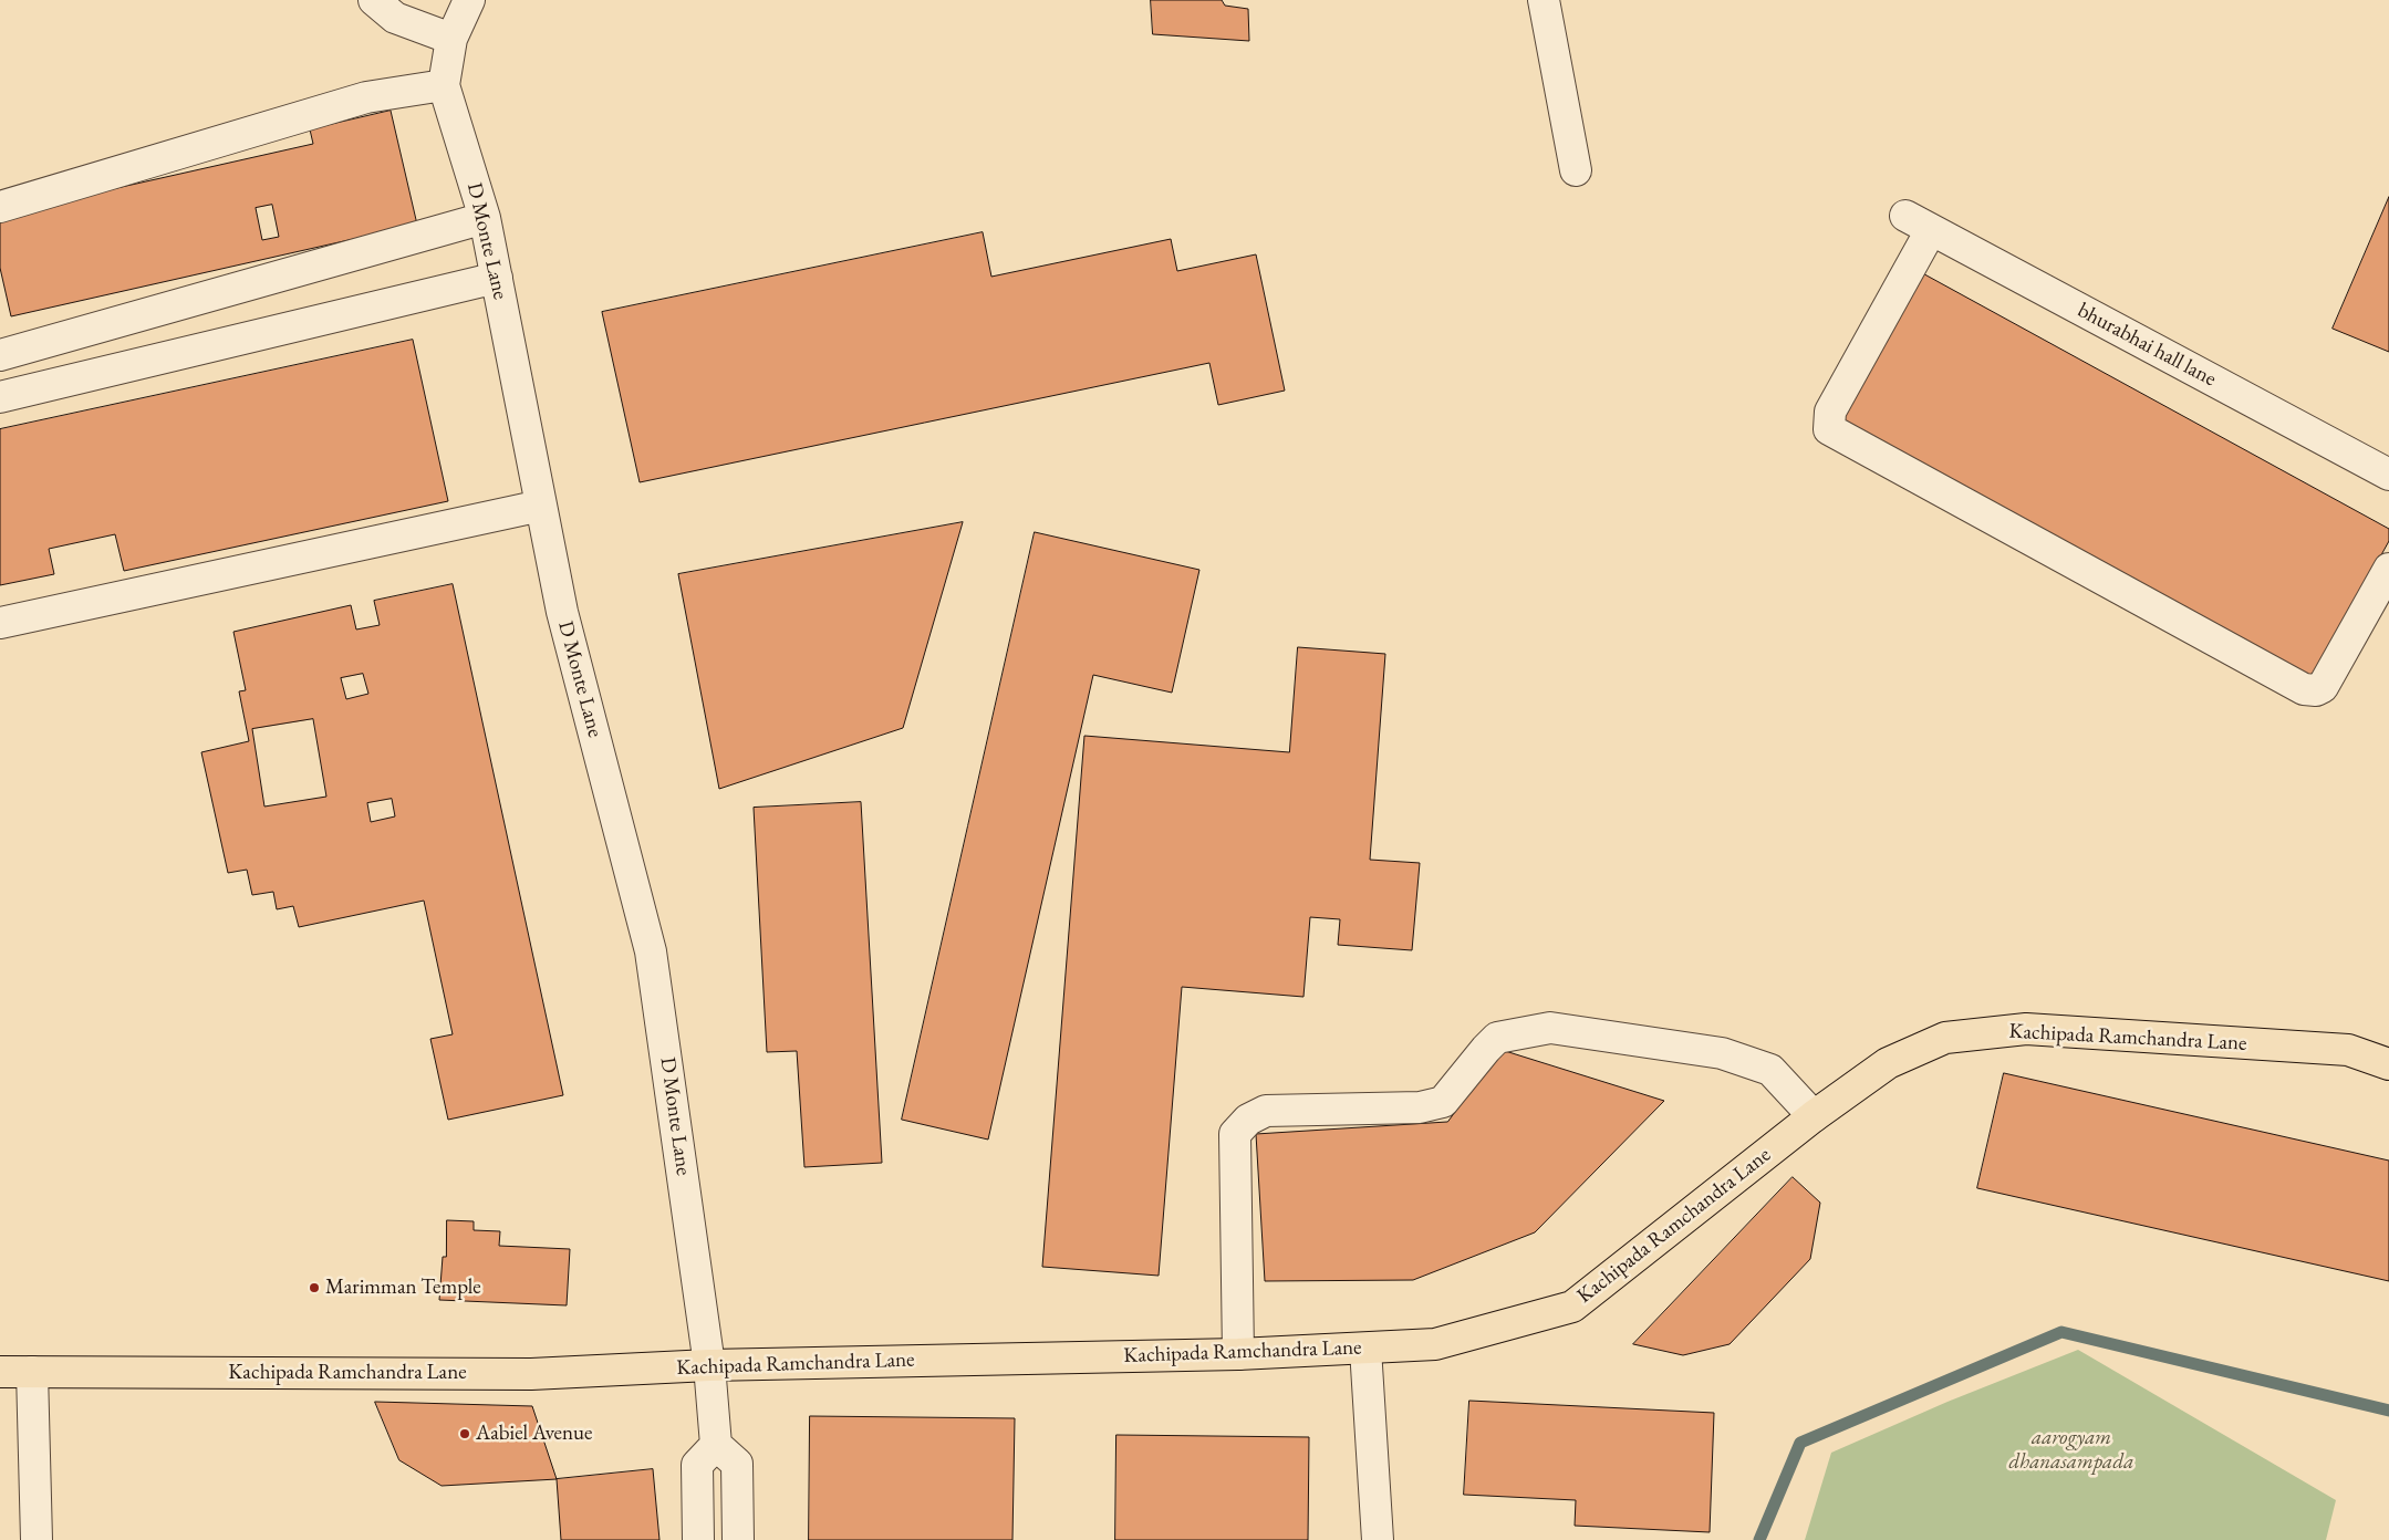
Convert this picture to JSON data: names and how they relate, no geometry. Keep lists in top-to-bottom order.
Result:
{
  "streets": {
    "main road": ["Kachipada Ramchandra Lane"],
    "street": ["D Monte Lane", "bhurabhai hall lane"]
  },
  "crossings": [
    ["D Monte Lane", "Kachipada Ramchandra Lane"]
  ],
  "parks": ["aarogyam dhanasampada"],
  "places": ["Marimman Temple", "Aabiel Avenue"]
}
